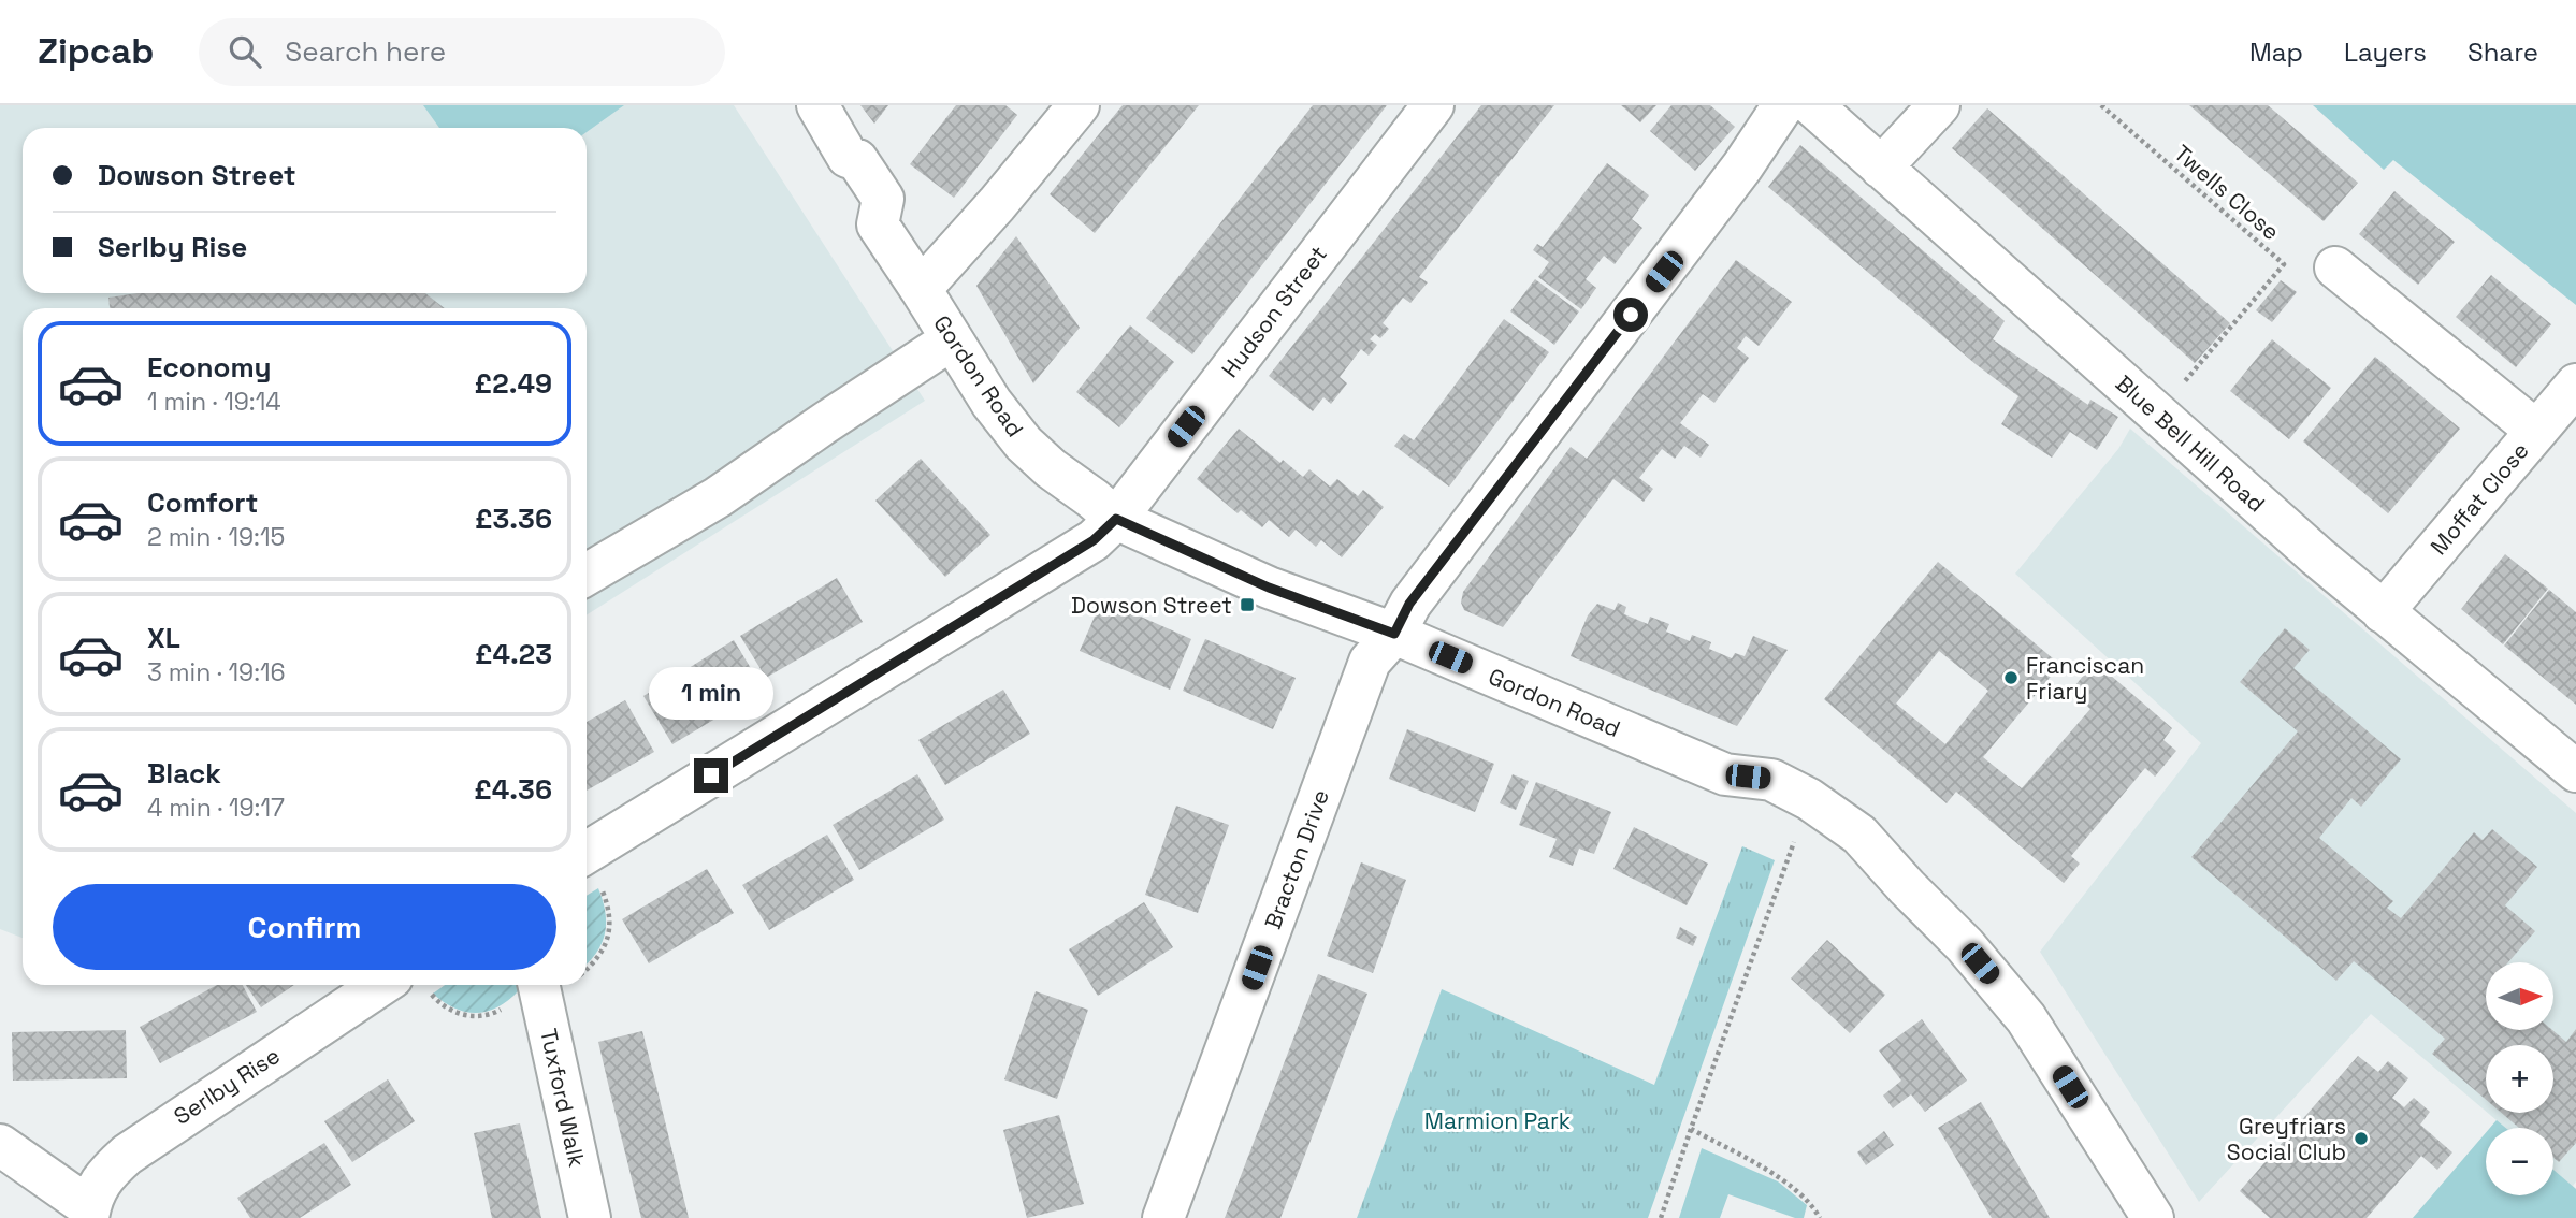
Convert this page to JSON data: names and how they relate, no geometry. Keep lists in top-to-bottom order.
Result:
{
  "streets": {
    "street": [
      "Hudson Street",
      "Gordon Road",
      "Blue Bell Hill Road",
      "Moffat Close",
      "Bracton Drive",
      "Serlby Rise",
      "Tuxford Walk"
    ],
    "path": ["Twells Close"]
  },
  "crossings": [
    ["Twells Close", "Blue Bell Hill Road"],
    ["Hudson Street", "Gordon Road"],
    ["Gordon Road", "Bracton Drive"],
    ["Blue Bell Hill Road", "Moffat Close"]
  ],
  "parks": ["Marmion Park"],
  "places": {
    "transit": ["Dowson Street"],
    "other": ["Franciscan Friary", "Greyfriars Social Club"]
  },
  "north": "right",
  "page": {
    "header": "Zipcab",
    "search": "Search here",
    "nav": ["Map", "Layers", "Share"],
    "banner": ["Dowson Street", "Serlby Rise"],
    "list": [
      {
        "name": "Economy",
        "note": "1 min · 19:14",
        "value": "£2.49"
      },
      {
        "name": "Comfort",
        "note": "2 min · 19:15",
        "value": "£3.36"
      },
      {
        "name": "XL",
        "note": "3 min · 19:16",
        "value": "£4.23"
      },
      {
        "name": "Black",
        "note": "4 min · 19:17",
        "value": "£4.36"
      }
    ],
    "bubble": "1 min",
    "buttons": "Confirm",
    "map_buttons": ["+", "−"]
  }
}
